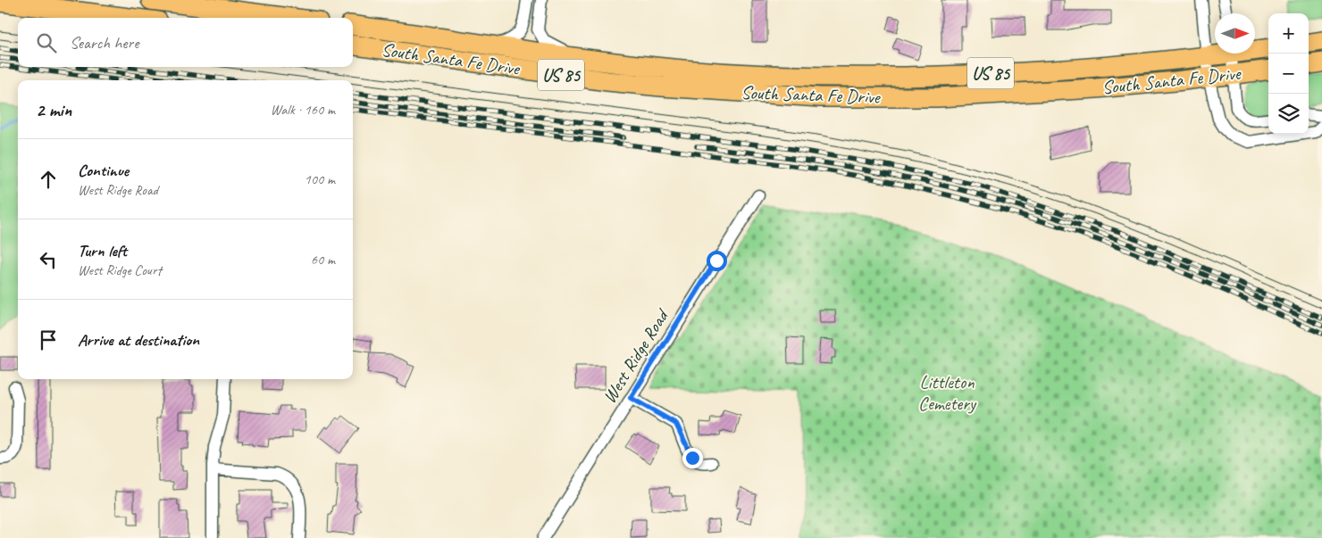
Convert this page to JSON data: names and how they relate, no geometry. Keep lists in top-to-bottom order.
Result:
{
  "streets": {
    "highway": ["South Santa Fe Drive", "US 85"],
    "street": ["West Ridge Road"]
  },
  "parks": ["Littleton Cemetery"],
  "north": "right",
  "page": {
    "map_buttons": ["+", "−"],
    "search": "Search here",
    "heading": ["2 min", "Walk · 160 m"],
    "list": [
      ["Continue", "West Ridge Road", "100 m"],
      ["Turn left", "West Ridge Court", "60 m"],
      "Arrive at destination"
    ]
  }
}
